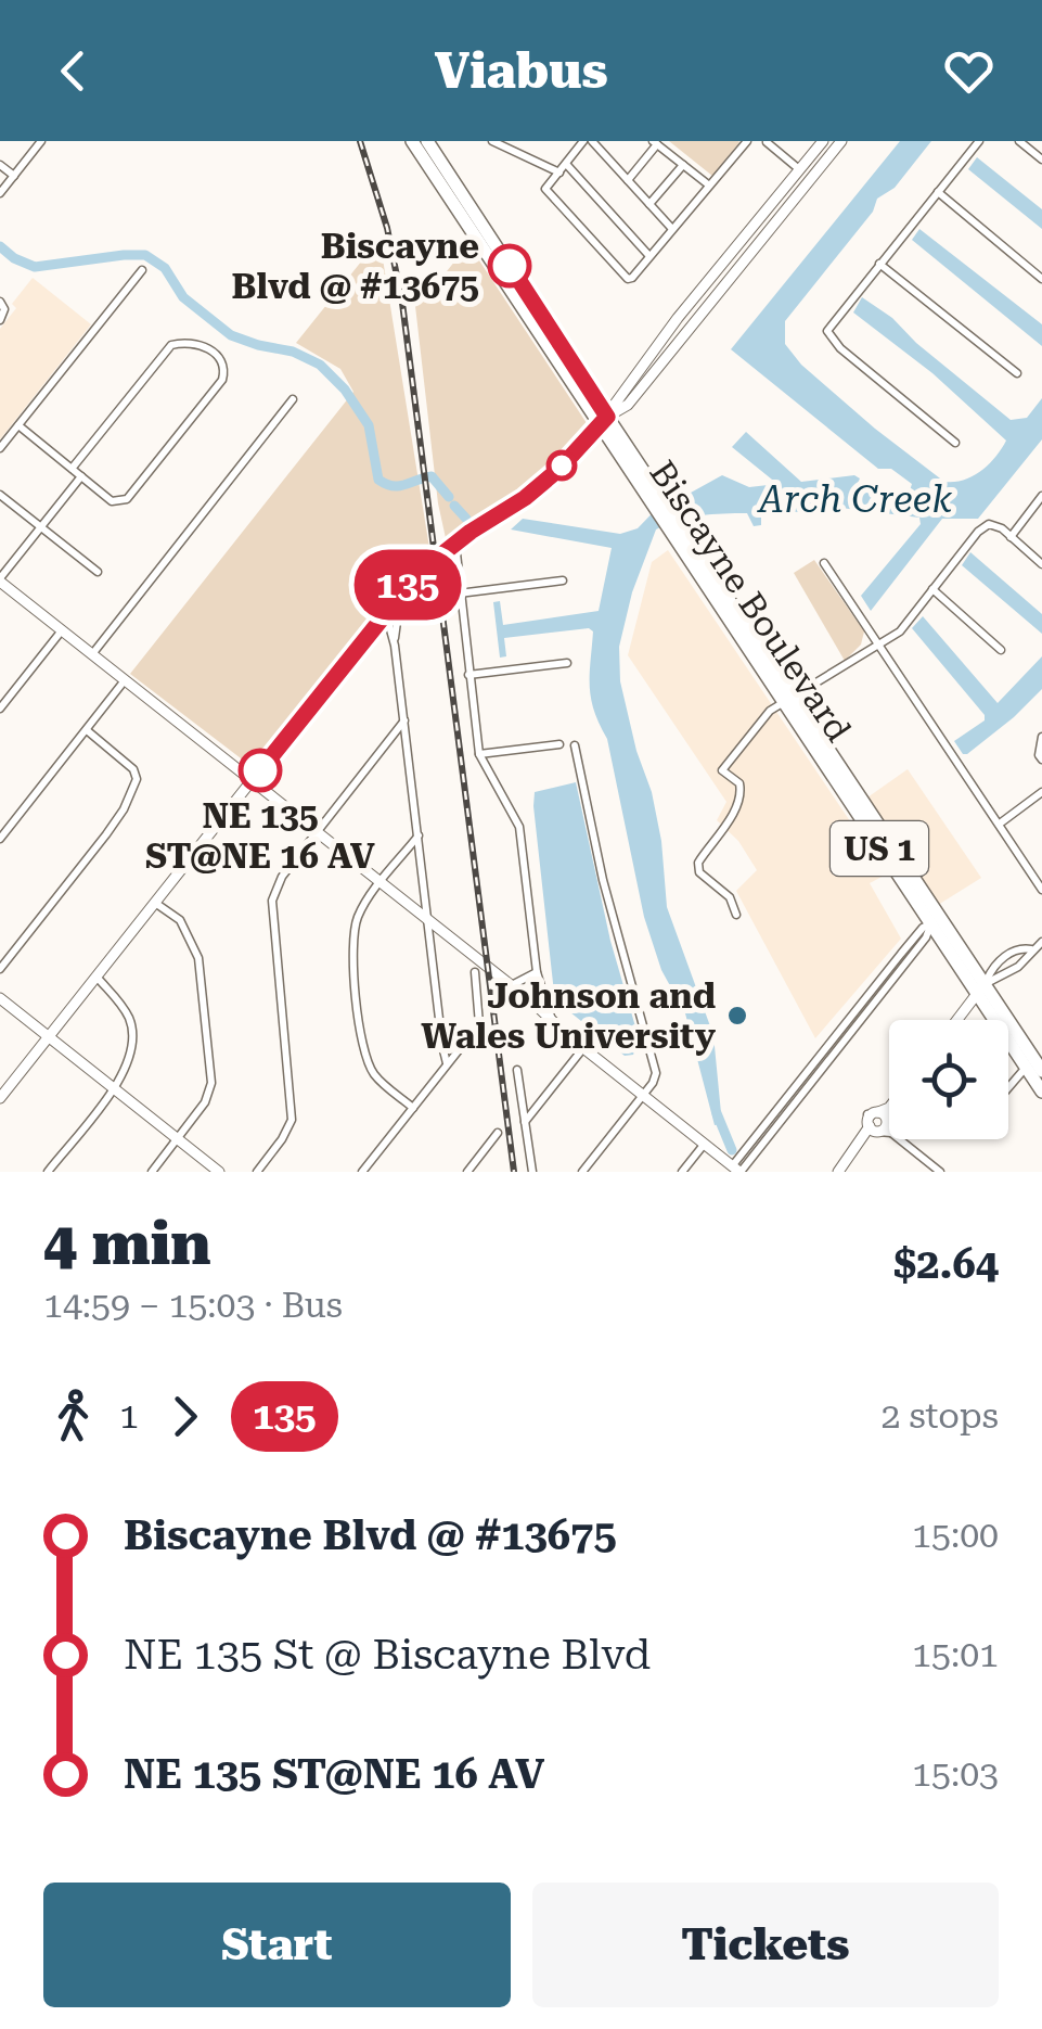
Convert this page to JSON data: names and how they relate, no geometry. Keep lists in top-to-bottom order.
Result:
{
  "streets": {
    "main road": ["Biscayne Boulevard", "US 1"]
  },
  "water": ["Arch Creek"],
  "places": ["Biscayne Blvd @ #13675", "NE 135 ST@NE 16 AV", "Johnson and Wales University"],
  "lines": ["bus line 135"],
  "page": {
    "header": "Viabus",
    "on_map": "135",
    "heading": ["4 min", "14:59 – 15:03 · Bus", "$2.64"],
    "legs": ["1", "135", "2 stops"],
    "list": [
      {
        "name": "Biscayne Blvd @ #13675",
        "value": "15:00"
      },
      {
        "name": "NE 135 St @ Biscayne Blvd",
        "value": "15:01"
      },
      {
        "name": "NE 135 ST@NE 16 AV",
        "value": "15:03"
      }
    ],
    "buttons": ["Start", "Tickets"]
  }
}
